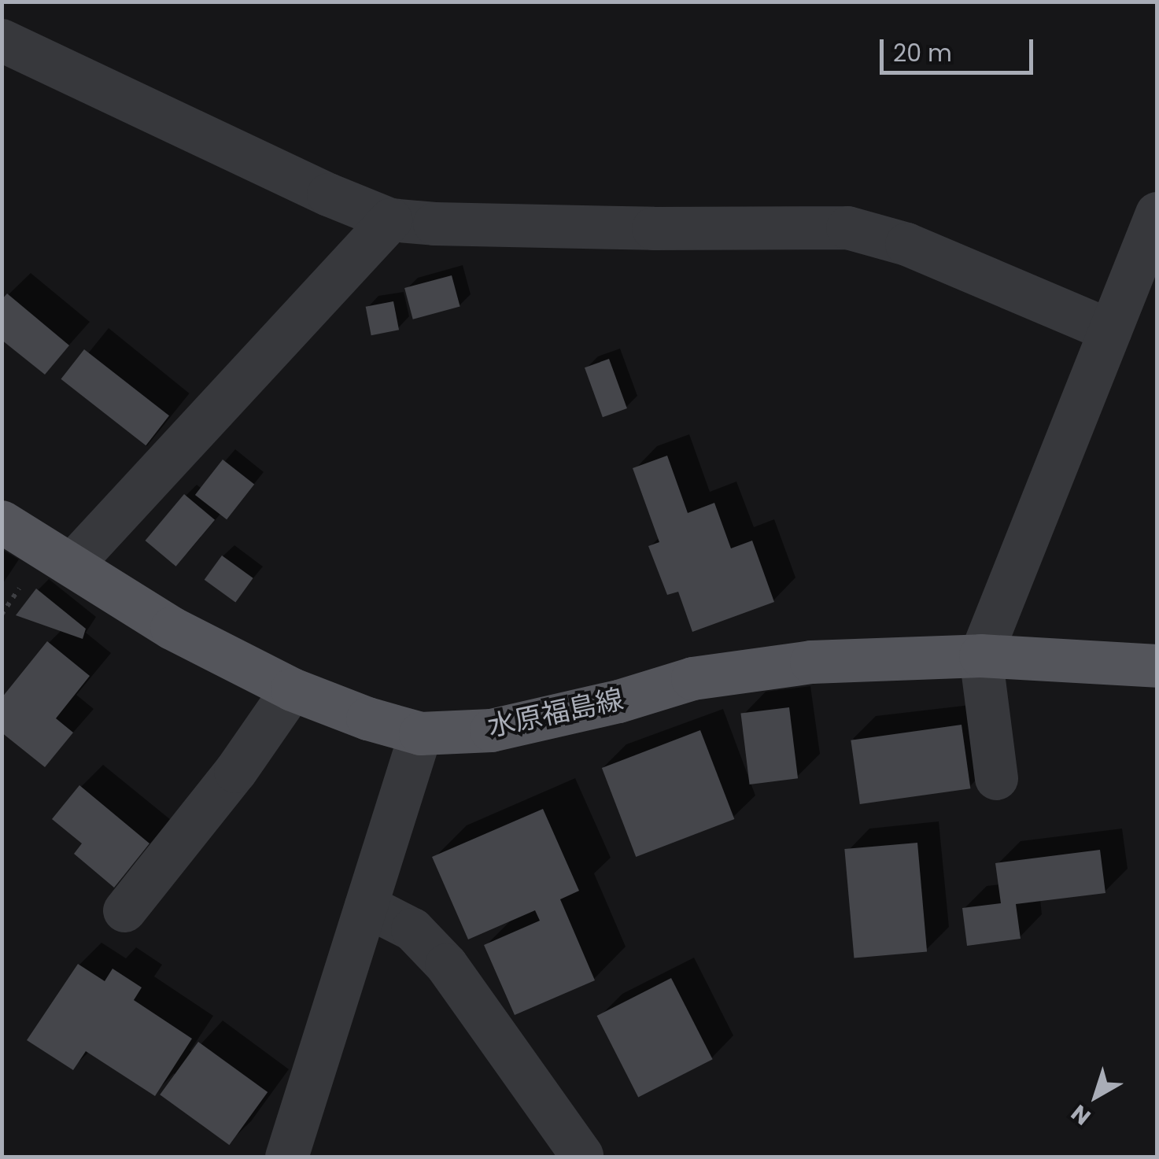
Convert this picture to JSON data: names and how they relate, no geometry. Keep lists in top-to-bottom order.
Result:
{
  "streets": {
    "main road": ["水原福島線"]
  },
  "scale_bar": "20 m",
  "north": "bottom left"
}
